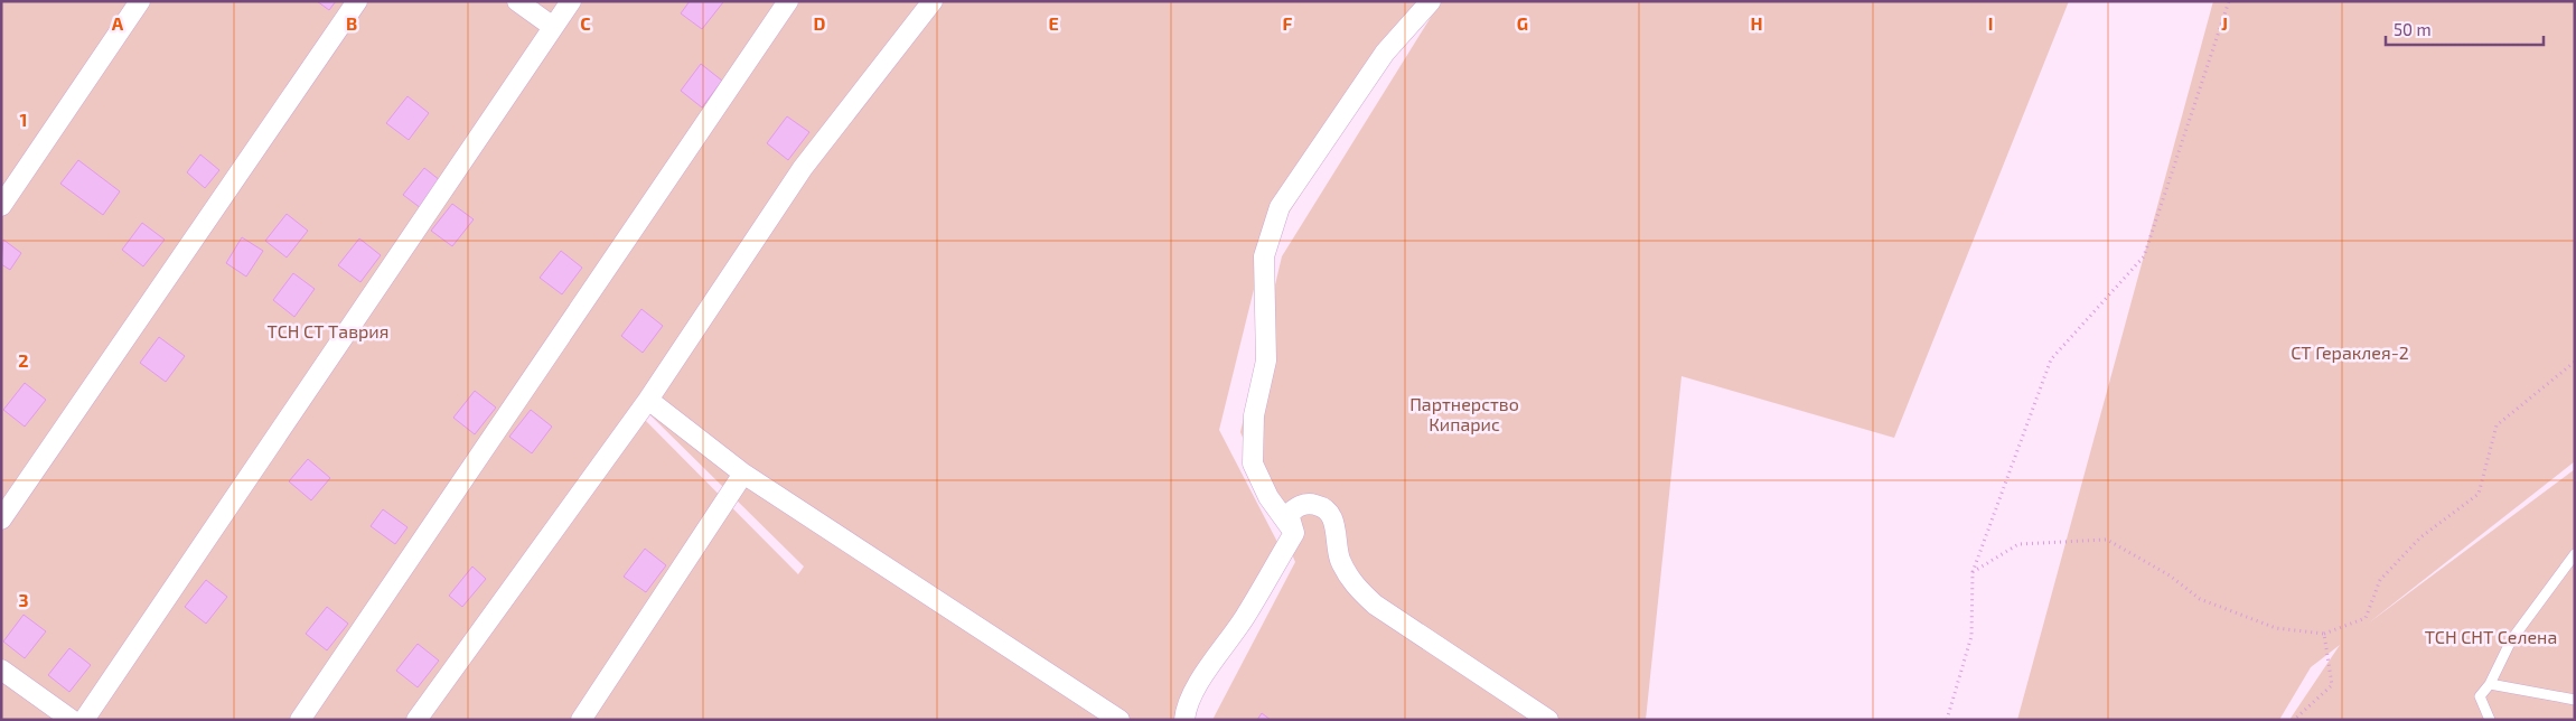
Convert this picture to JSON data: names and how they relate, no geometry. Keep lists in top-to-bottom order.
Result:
{
  "parks": [
    "ТСН СТ Таврия",
    "СТ Гераклея-2",
    "Партнерство Кипарис",
    "ТСН СНТ Селена"
  ],
  "scale_bar": "50 m",
  "grid": {
    "columns": [
      "A",
      "B",
      "C",
      "D",
      "E",
      "F",
      "G",
      "H",
      "I",
      "J"
    ],
    "rows": ["1", "2", "3"]
  }
}
